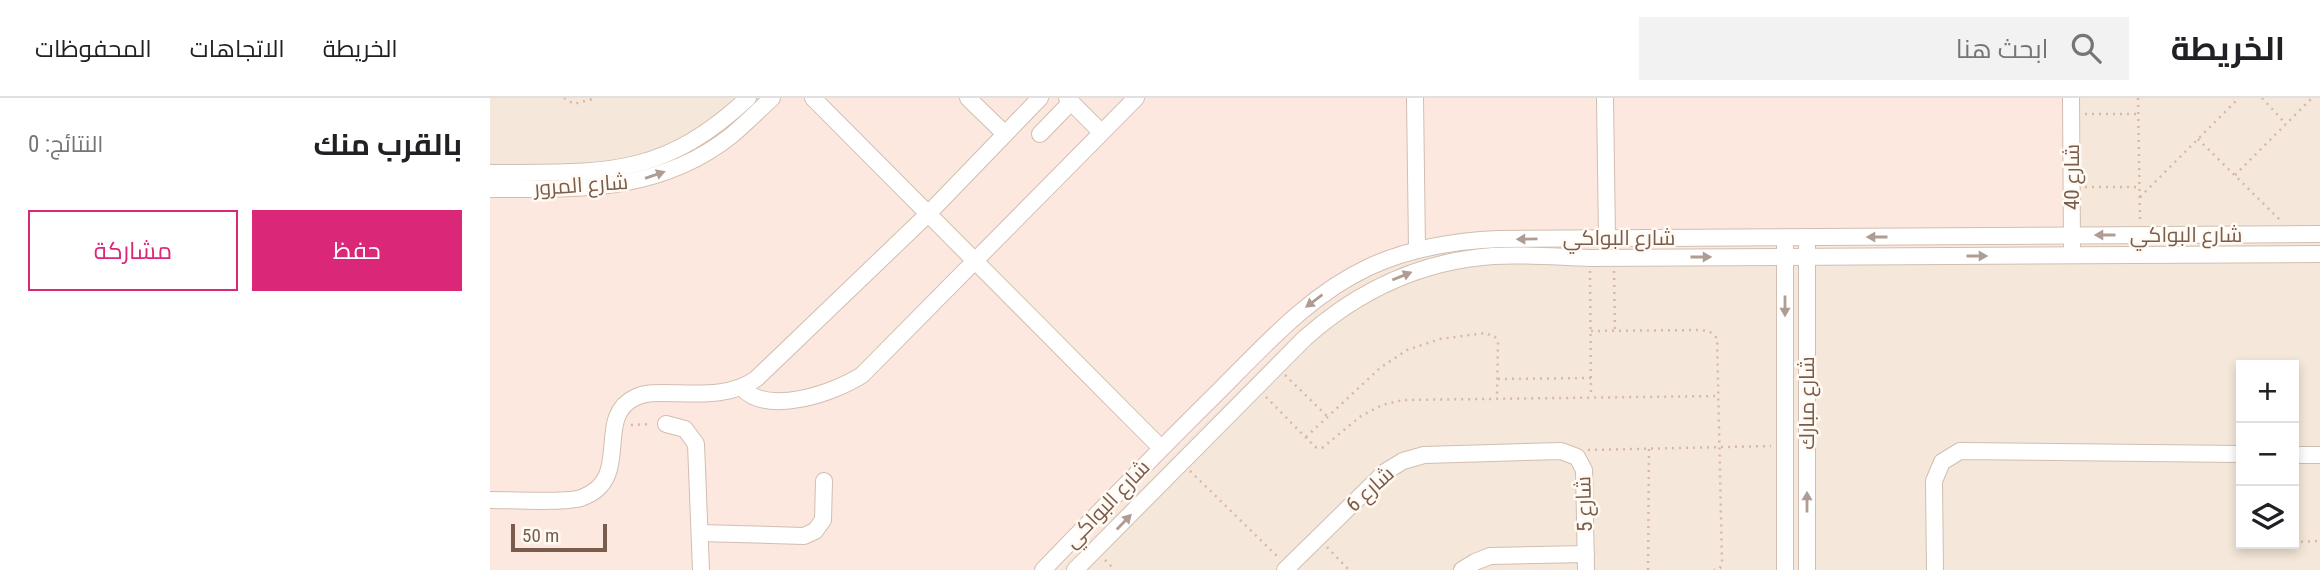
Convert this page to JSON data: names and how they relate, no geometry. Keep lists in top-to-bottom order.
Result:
{
  "streets": {
    "street": [
      "شارع 40",
      "شارع المرور",
      "شارع البواكي",
      "شارع مبارك",
      "شارع 6",
      "شارع 5"
    ]
  },
  "crossings": [
    ["شارع 40", "شارع البواكي"],
    ["شارع البواكي", "شارع مبارك"],
    ["شارع 6", "شارع 5"]
  ],
  "scale_bar": "50 m",
  "page": {
    "header": "الخريطة",
    "search": "ابحث هنا",
    "nav": ["الخريطة", "الاتجاهات", "المحفوظات"],
    "heading": ["بالقرب منك", "النتائج: 0"],
    "buttons": ["حفظ", "مشاركة"],
    "map_buttons": ["+", "−"],
    "scale": "50 m"
  }
}
